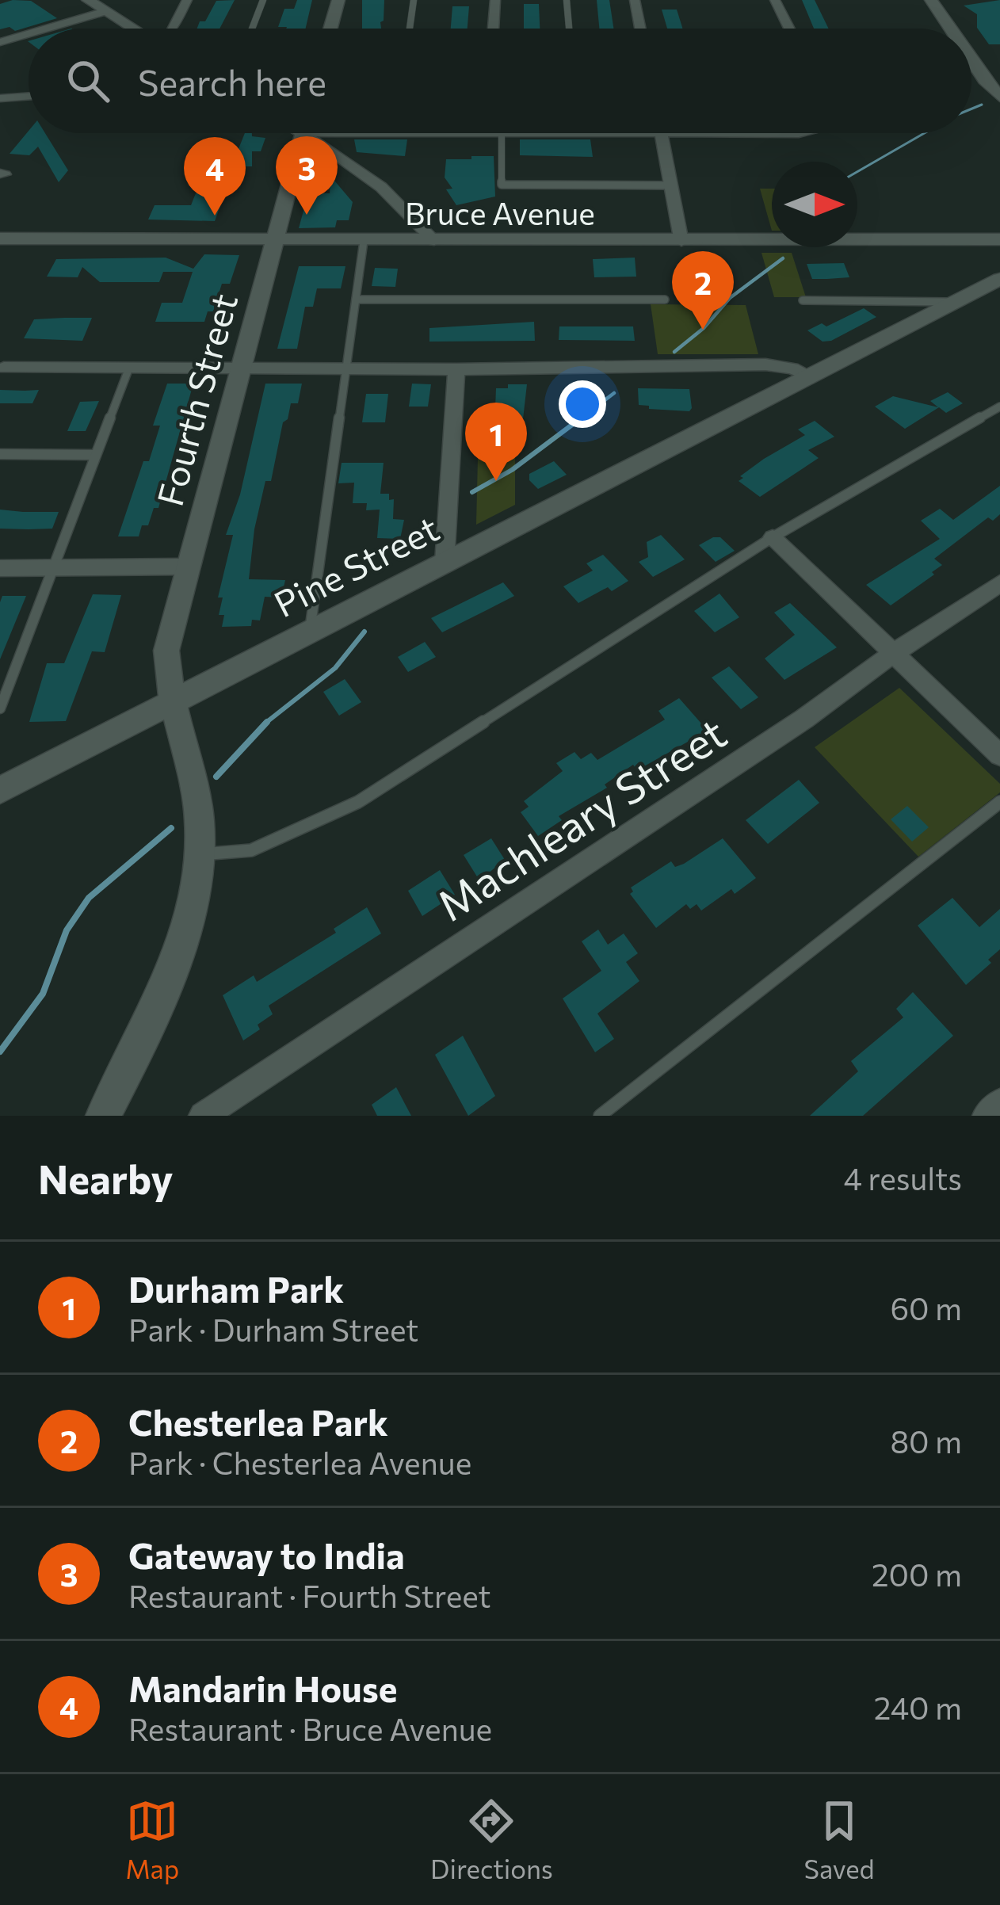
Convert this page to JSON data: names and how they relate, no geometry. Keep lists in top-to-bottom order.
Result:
{
  "streets": {
    "street": [
      "Bruce Avenue",
      "Fourth Street",
      "Pine Street",
      "Machleary Street"
    ]
  },
  "crossings": [
    ["Bruce Avenue", "Fourth Street"],
    ["Fourth Street", "Pine Street"]
  ],
  "north": "right",
  "page": {
    "search": "Search here",
    "pins": [
      "3",
      "4",
      "2",
      "1"
    ],
    "heading": ["Nearby", "4 results"],
    "list": [
      {
        "mark": "1",
        "name": "Durham Park",
        "note": "Park · Durham Street",
        "value": "60 m"
      },
      {
        "mark": "2",
        "name": "Chesterlea Park",
        "note": "Park · Chesterlea Avenue",
        "value": "80 m"
      },
      {
        "mark": "3",
        "name": "Gateway to India",
        "note": "Restaurant · Fourth Street",
        "value": "200 m"
      },
      {
        "mark": "4",
        "name": "Mandarin House",
        "note": "Restaurant · Bruce Avenue",
        "value": "240 m"
      }
    ],
    "nav": ["Map", "Directions", "Saved"]
  }
}
